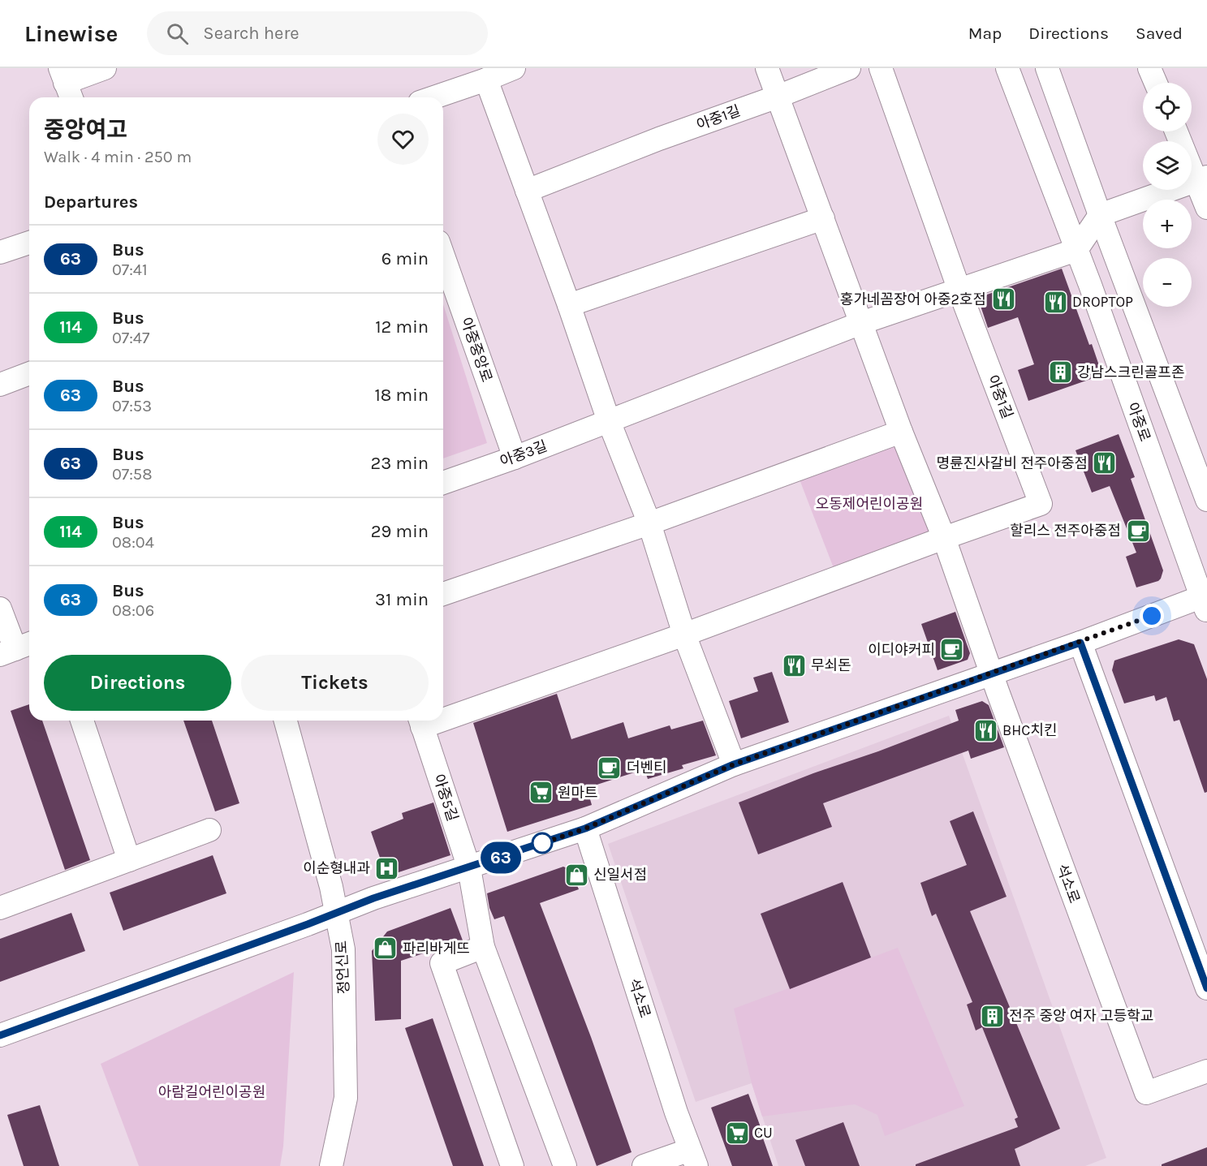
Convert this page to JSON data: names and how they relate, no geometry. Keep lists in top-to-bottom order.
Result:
{
  "streets": {
    "street": [
      "아중1길",
      "아중중앙로",
      "아중로",
      "아중3길",
      "아중5길",
      "석소로",
      "정언신로"
    ]
  },
  "crossings": [
    ["아중1길", "아중5길"],
    ["아중중앙로", "아중3길"]
  ],
  "parks": ["오동제어린이공원", "아람길어린이공원"],
  "places": {
    "restaurant": [
      "홍가네꼼장어 아중2호점",
      "DROPTOP",
      "명륜진사갈비 전주아중점",
      "무쇠돈",
      "BHC치킨"
    ],
    "building": ["강남스크린골프존", "전주 중앙 여자 고등학교"],
    "cafe": ["할리스 전주아중점", "이디야커피", "더벤티"],
    "supermarket": ["원마트", "CU"],
    "hospital": ["이순형내과"],
    "shop": ["신일서점", "파리바게뜨"]
  },
  "lines": ["bus line 63"],
  "page": {
    "header": "Linewise",
    "search": "Search here",
    "nav": ["Map", "Directions", "Saved"],
    "on_map": "63",
    "map_buttons": ["+", "−"],
    "heading": [
      ["중앙여고", "Walk · 4 min · 250 m"],
      "Departures"
    ],
    "list": [
      {
        "mark": "63",
        "name": "Bus",
        "note": "07:41",
        "value": "6 min"
      },
      {
        "mark": "114",
        "name": "Bus",
        "note": "07:47",
        "value": "12 min"
      },
      {
        "mark": "63",
        "name": "Bus",
        "note": "07:53",
        "value": "18 min"
      },
      {
        "mark": "63",
        "name": "Bus",
        "note": "07:58",
        "value": "23 min"
      },
      {
        "mark": "114",
        "name": "Bus",
        "note": "08:04",
        "value": "29 min"
      },
      {
        "mark": "63",
        "name": "Bus",
        "note": "08:06",
        "value": "31 min"
      }
    ],
    "buttons": ["Directions", "Tickets"]
  }
}
